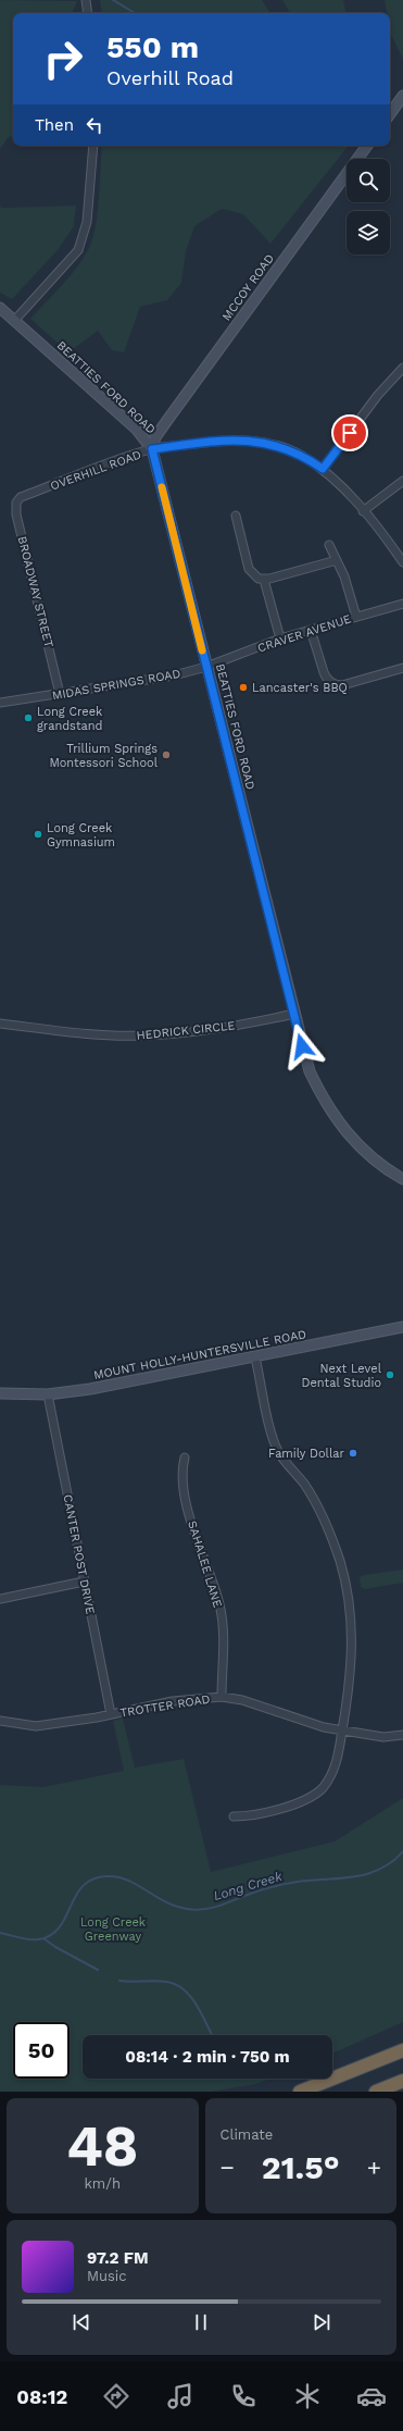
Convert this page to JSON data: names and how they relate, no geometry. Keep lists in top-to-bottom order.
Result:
{
  "streets": {
    "main road": ["MCCOY ROAD", "BEATTIES FORD ROAD", "MOUNT HOLLY-HUNTERSVILLE ROAD"],
    "street": [
      "OVERHILL ROAD",
      "BROADWAY STREET",
      "CRAVER AVENUE",
      "MIDAS SPRINGS ROAD",
      "HEDRICK CIRCLE",
      "CANTER POST DRIVE",
      "SAHALEE LANE",
      "TROTTER ROAD"
    ]
  },
  "crossings": [
    ["MCCOY ROAD", "BEATTIES FORD ROAD"],
    ["MCCOY ROAD", "OVERHILL ROAD"],
    ["BEATTIES FORD ROAD", "OVERHILL ROAD"],
    ["BEATTIES FORD ROAD", "CRAVER AVENUE"],
    ["BEATTIES FORD ROAD", "MIDAS SPRINGS ROAD"],
    ["BEATTIES FORD ROAD", "HEDRICK CIRCLE"],
    ["OVERHILL ROAD", "BROADWAY STREET"],
    ["BROADWAY STREET", "MIDAS SPRINGS ROAD"],
    ["CRAVER AVENUE", "MIDAS SPRINGS ROAD"],
    ["MOUNT HOLLY-HUNTERSVILLE ROAD", "CANTER POST DRIVE"],
    ["CANTER POST DRIVE", "TROTTER ROAD"],
    ["SAHALEE LANE", "TROTTER ROAD"]
  ],
  "water": ["Long Creek"],
  "parks": ["Long Creek Greenway"],
  "places": [
    "Lancaster's BBQ",
    "Long Creek grandstand",
    "Trillium Springs Montessori School",
    "Long Creek Gymnasium",
    "Next Level Dental Studio",
    "Family Dollar"
  ],
  "page": {
    "turn": ["550 m", "Overhill Road"],
    "then": "Then",
    "limit": "50",
    "trip": "08:14 · 2 min · 750 m",
    "tile": [
      ["48", "km/h"],
      "Climate"
    ],
    "heat": ["−", "21.5°", "+"],
    "song": ["97.2 FM", "Music"],
    "tabs": "08:12"
  }
}
